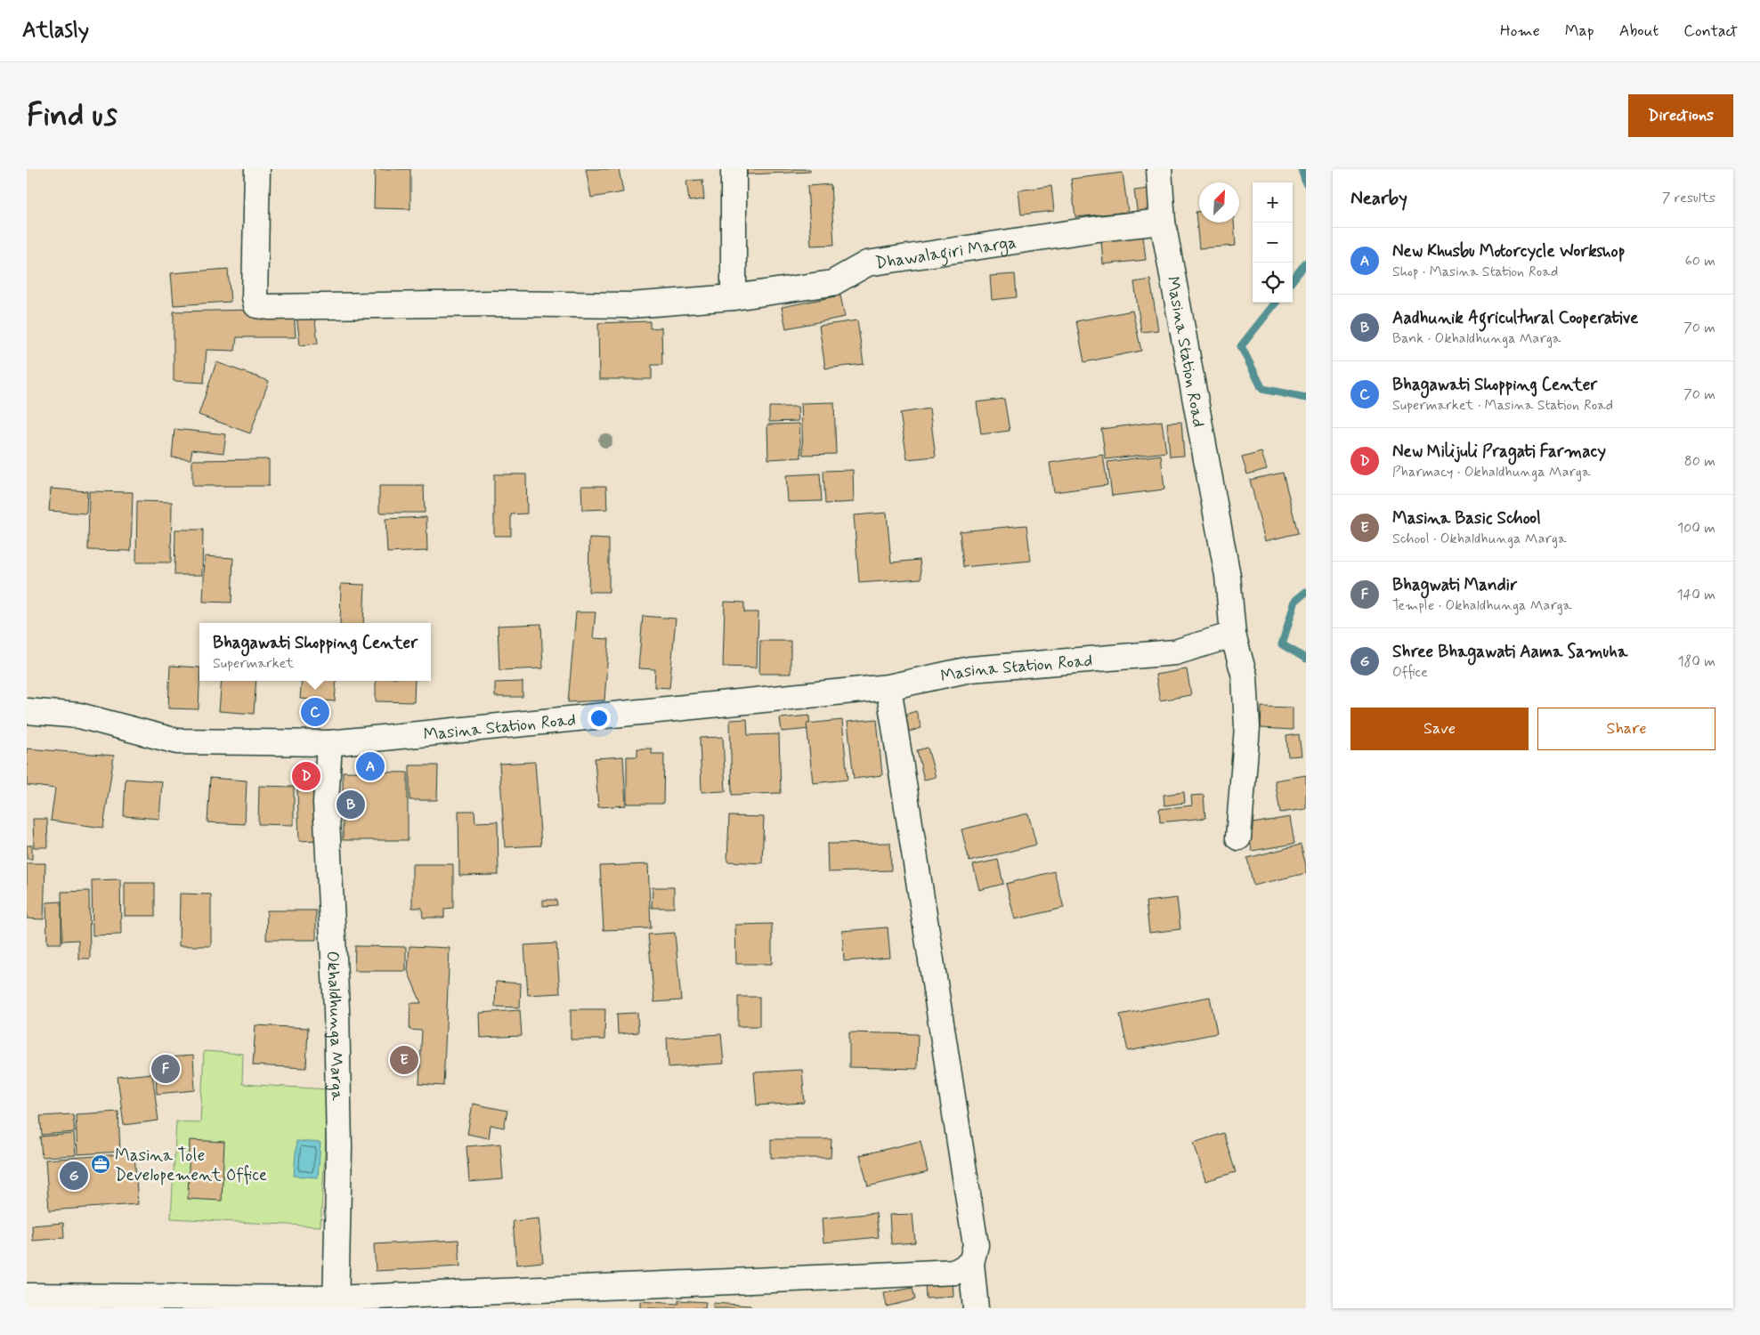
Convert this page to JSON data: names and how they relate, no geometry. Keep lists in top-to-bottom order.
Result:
{
  "streets": {
    "street": ["Dhawalagiri Marga", "Masina Station Road", "Okhaldhunga Marga"]
  },
  "crossings": [
    ["Dhawalagiri Marga", "Masina Station Road"],
    ["Masina Station Road", "Okhaldhunga Marga"]
  ],
  "places": {
    "office": ["Masina Tole Developement Office"]
  },
  "north": "top right",
  "page": {
    "header": "Atlasly",
    "nav": [
      "Home",
      "Map",
      "About",
      "Contact"
    ],
    "buttons": [
      "Directions",
      ["Save", "Share"]
    ],
    "title": "Find us",
    "heading": ["Nearby", "7 results"],
    "map_buttons": ["+", "−"],
    "list": [
      {
        "mark": "A",
        "name": "New Khusbu Motorcycle Workshop",
        "note": "Shop · Masina Station Road",
        "value": "60 m"
      },
      {
        "mark": "B",
        "name": "Aadhunik Agricultural Cooperative",
        "note": "Bank · Okhaldhunga Marga",
        "value": "70 m"
      },
      {
        "mark": "C",
        "name": "Bhagawati Shopping Center",
        "note": "Supermarket · Masina Station Road",
        "value": "70 m"
      },
      {
        "mark": "D",
        "name": "New Milijuli Pragati Farmacy",
        "note": "Pharmacy · Okhaldhunga Marga",
        "value": "80 m"
      },
      {
        "mark": "E",
        "name": "Masina Basic School",
        "note": "School · Okhaldhunga Marga",
        "value": "100 m"
      },
      {
        "mark": "F",
        "name": "Bhagwati Mandir",
        "note": "Temple · Okhaldhunga Marga",
        "value": "140 m"
      },
      {
        "mark": "G",
        "name": "Shree Bhagawati Aama Samuha",
        "note": "Office",
        "value": "180 m"
      }
    ],
    "popup": ["Bhagawati Shopping Center", "Supermarket"],
    "pins": [
      "C",
      "A",
      "D",
      "B",
      "E",
      "F",
      "G"
    ]
  }
}
